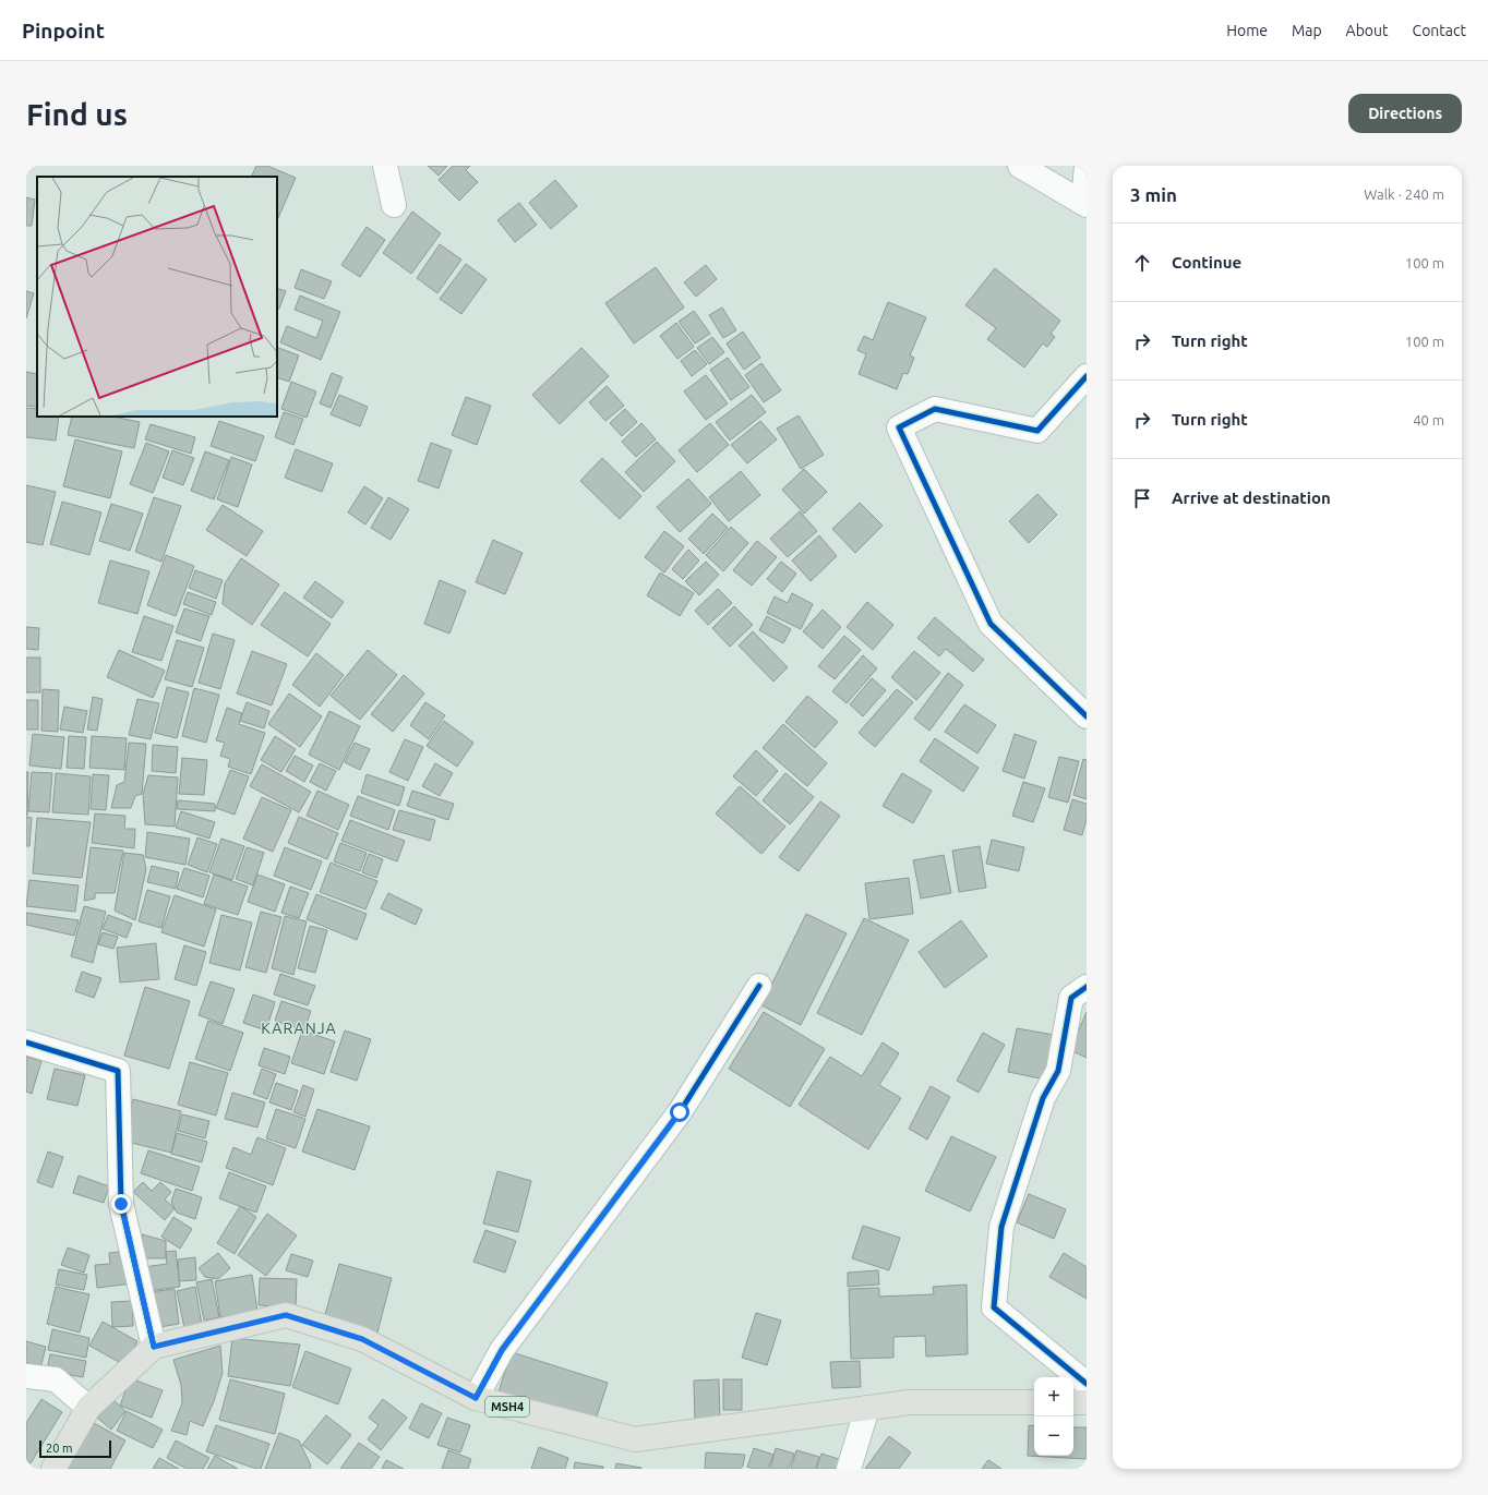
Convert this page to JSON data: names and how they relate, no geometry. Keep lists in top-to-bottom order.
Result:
{
  "streets": {
    "main road": ["MSH4"]
  },
  "districts": ["KARANJA"],
  "scale_bar": "20 m",
  "page": {
    "header": "Pinpoint",
    "nav": [
      "Home",
      "Map",
      "About",
      "Contact"
    ],
    "buttons": "Directions",
    "title": "Find us",
    "heading": ["3 min", "Walk · 240 m"],
    "list": [
      ["Continue", "100 m"],
      ["Turn right", "100 m"],
      ["Turn right", "40 m"],
      "Arrive at destination"
    ],
    "map_buttons": ["+", "−"],
    "scale": "20 m"
  }
}
